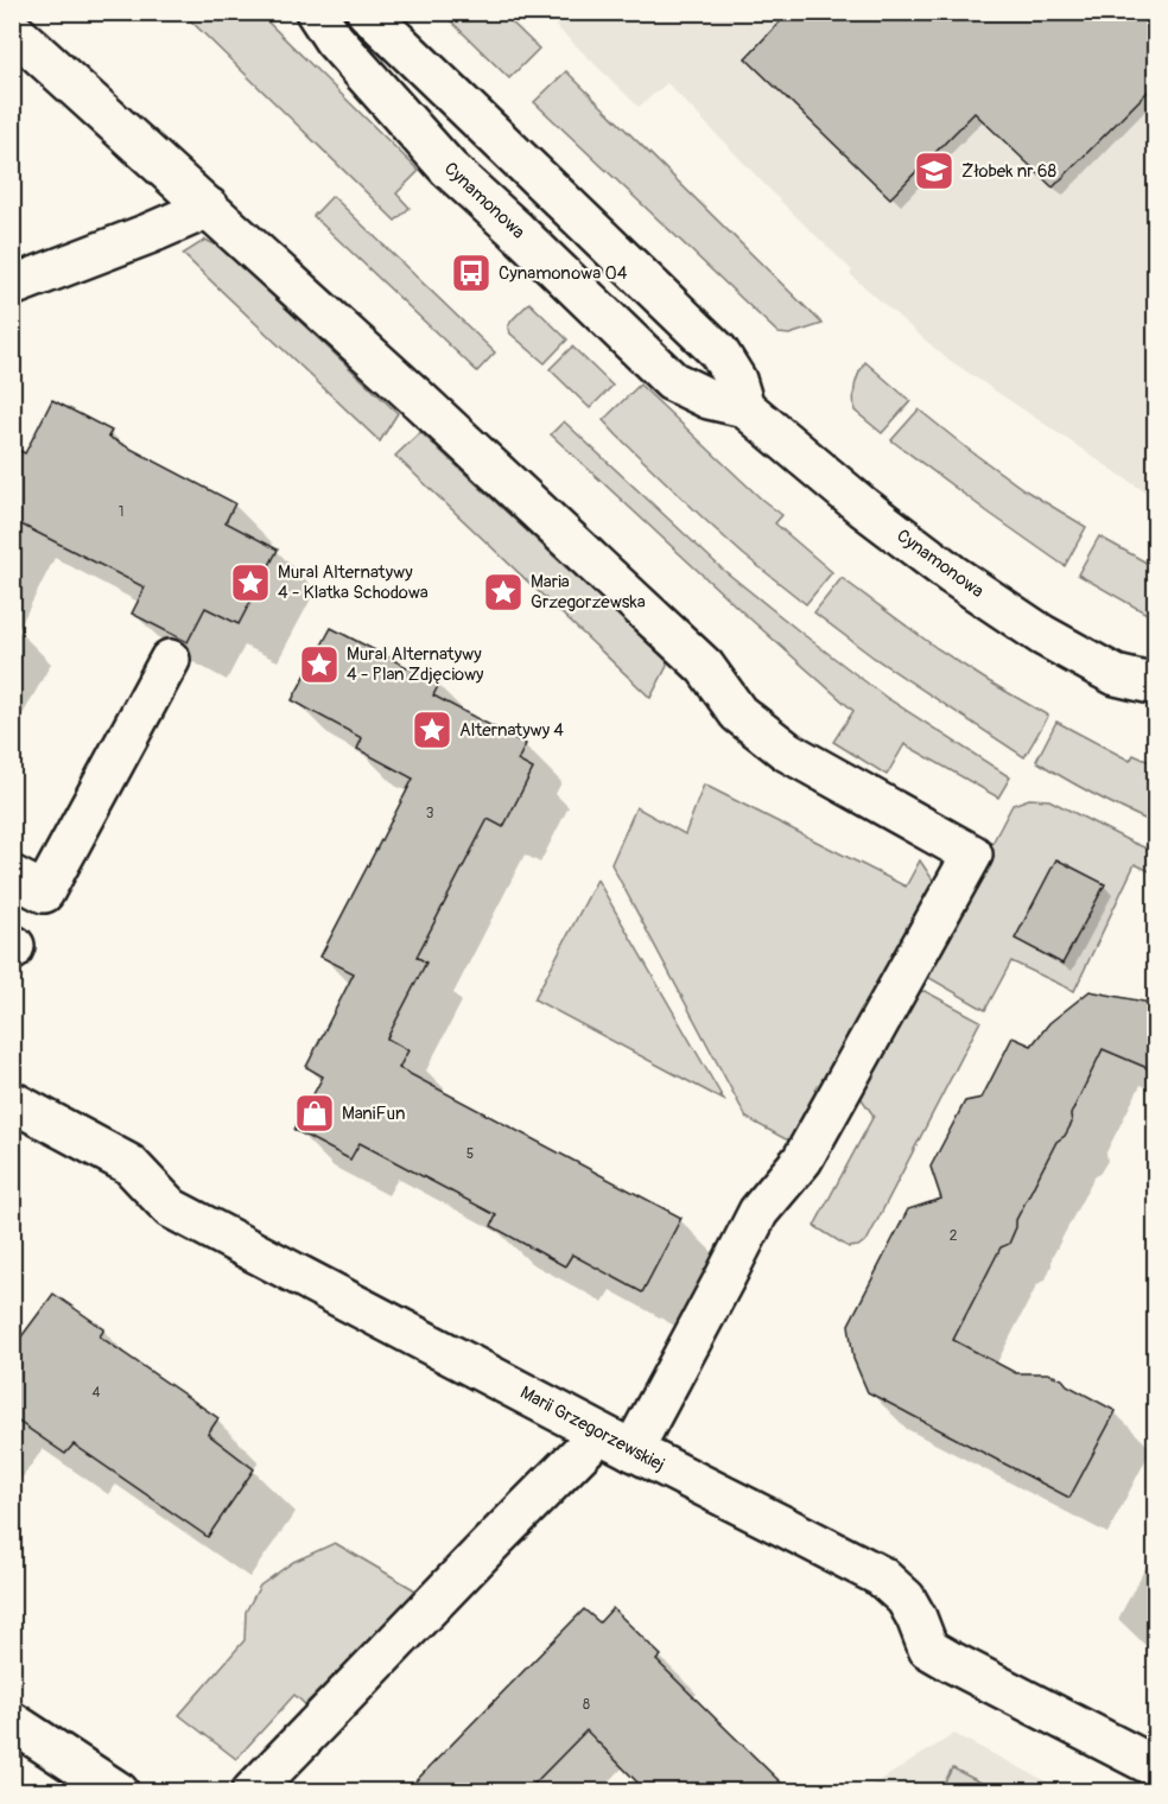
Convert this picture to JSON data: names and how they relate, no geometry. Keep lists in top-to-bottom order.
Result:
{
  "streets": {
    "street": ["Cynamonowa", "Marii Grzegorzewskiej"]
  },
  "places": {
    "school or university": ["Żłobek nr 68"],
    "bus stop": ["Cynamonowa 04"],
    "place": [
      "Mural Alternatywy 4 - Klatka Schodowa",
      "Maria Grzegorzewska",
      "Mural Alternatywy 4 - Plan Zdjęciowy",
      "Alternatywy 4"
    ],
    "shop": ["ManiFun"]
  },
  "house_numbers": [
    "1",
    "3",
    "5",
    "2",
    "4",
    "8"
  ]
}
